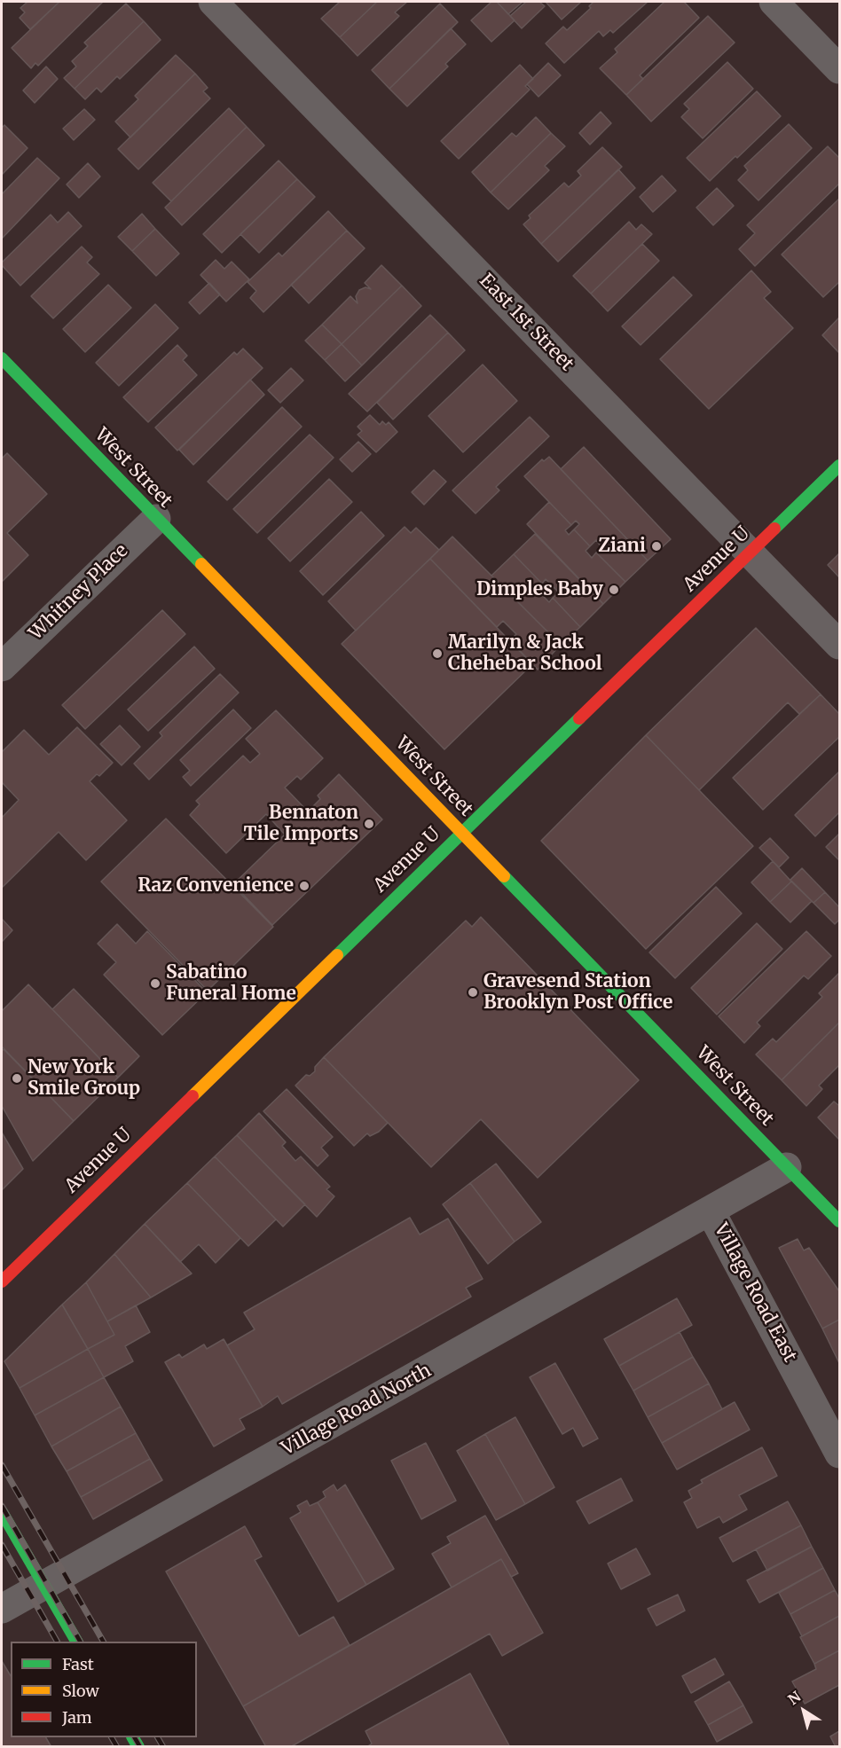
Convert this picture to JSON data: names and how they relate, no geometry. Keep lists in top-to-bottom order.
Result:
{
  "streets": {
    "main road": ["West Street", "Avenue U"],
    "street": [
      "East 1st Street",
      "Whitney Place",
      "Village Road East",
      "Village Road North"
    ]
  },
  "crossings": [
    ["East 1st Street", "Avenue U"],
    ["West Street", "Avenue U"],
    ["West Street", "Whitney Place"],
    ["West Street", "Village Road East"],
    ["Village Road East", "Village Road North"]
  ],
  "places": [
    "Ziani",
    "Dimples Baby",
    "Marilyn & Jack Chehebar School",
    "Bennaton Tile Imports",
    "Raz Convenience",
    "Sabatino Funeral Home",
    "Gravesend Station Brooklyn Post Office",
    "New York Smile Group"
  ],
  "legend": ["Fast", "Slow", "Jam"],
  "north": "top left"
}
